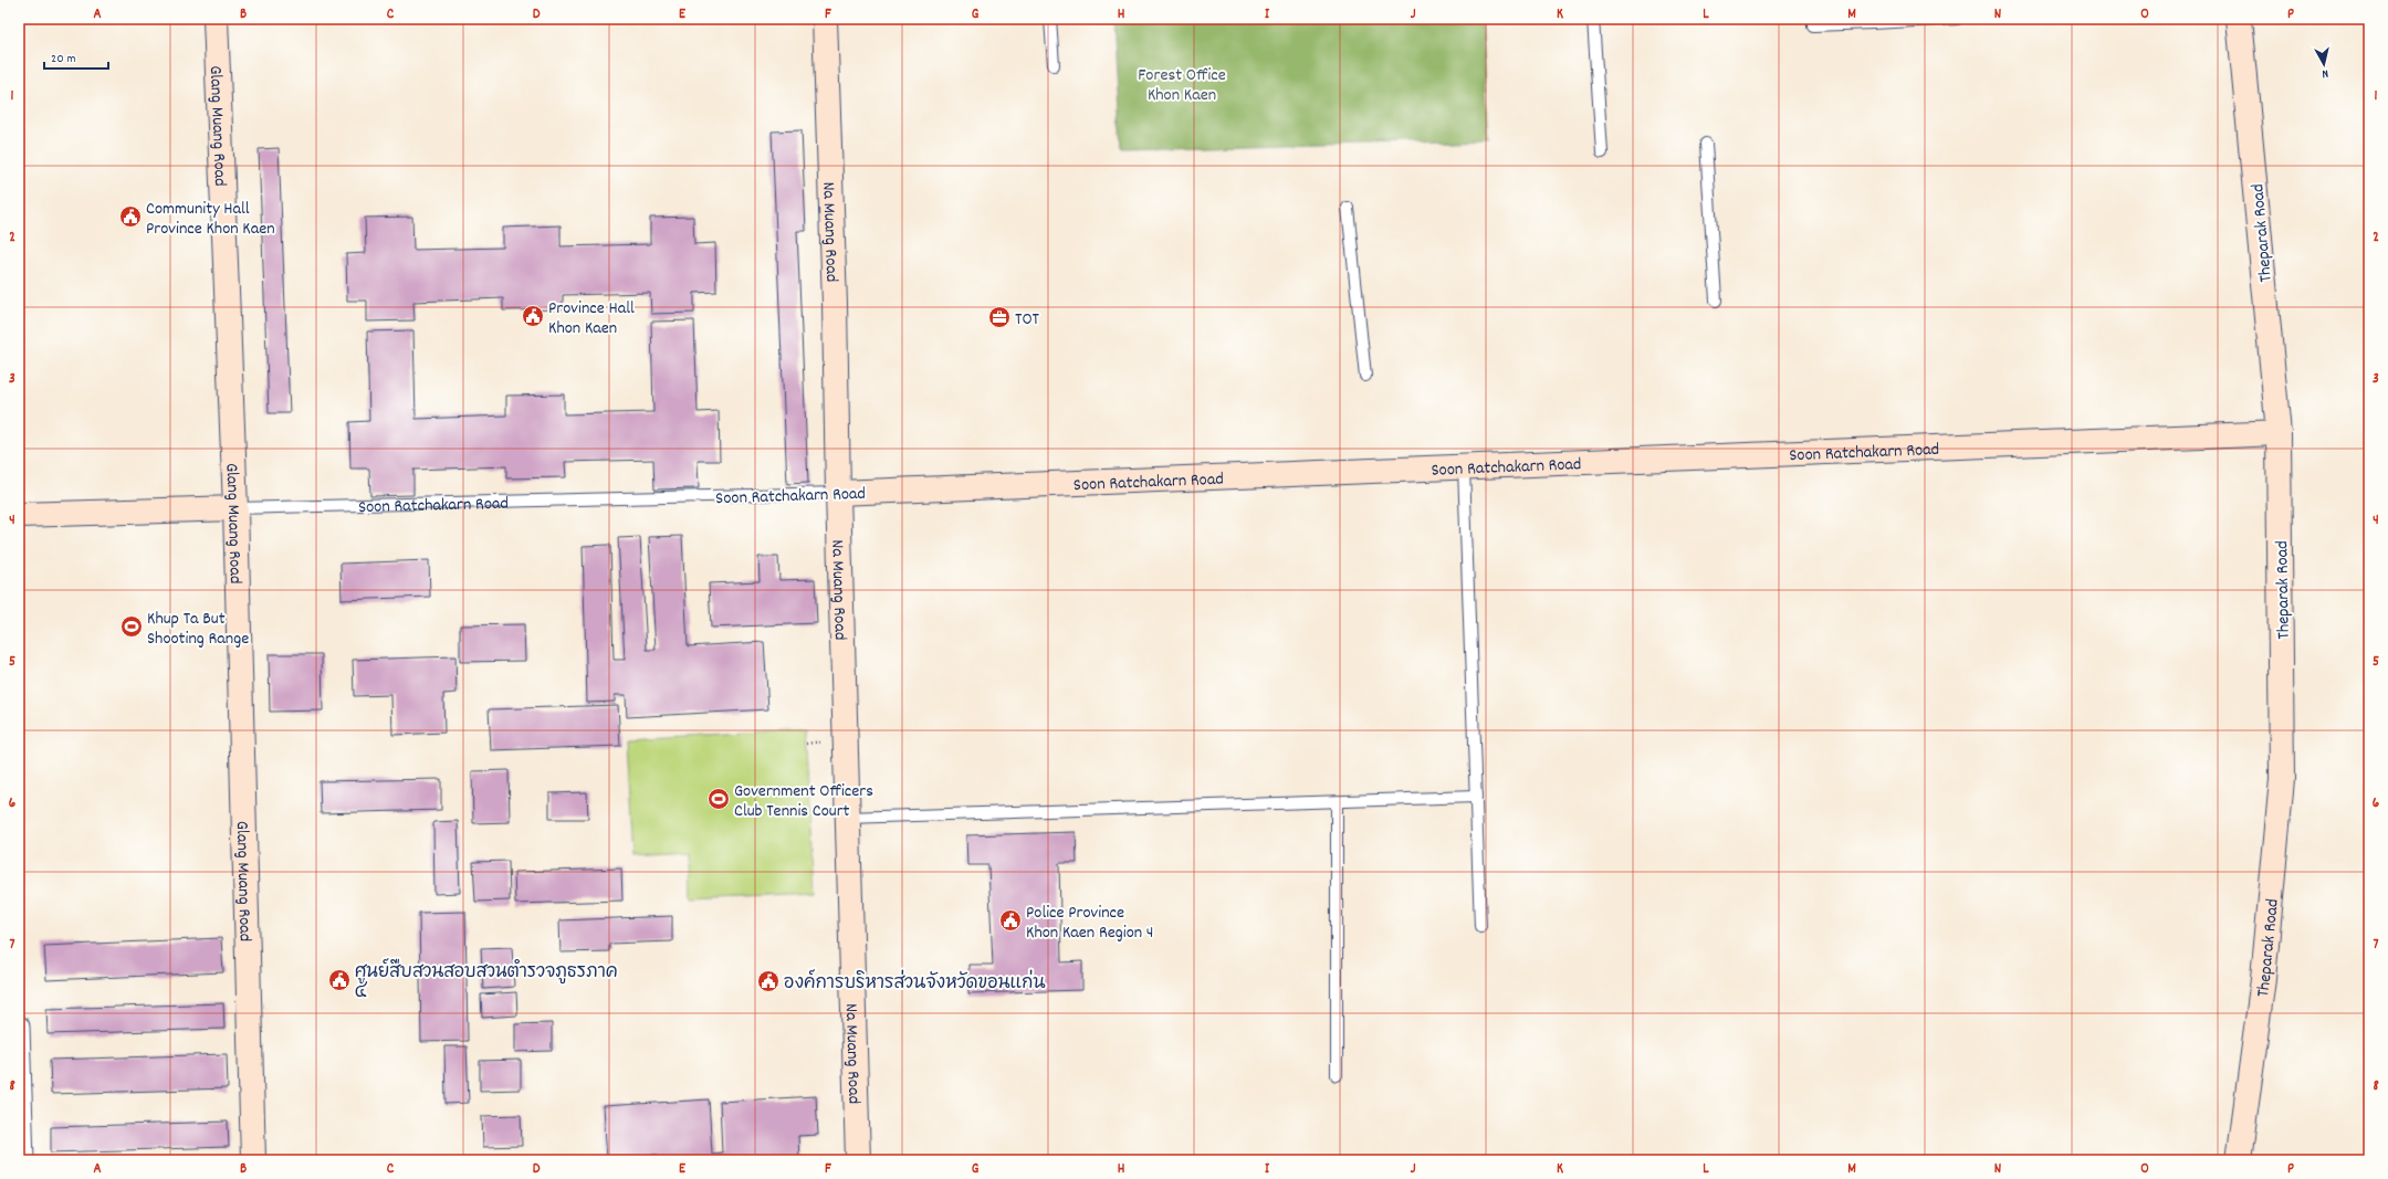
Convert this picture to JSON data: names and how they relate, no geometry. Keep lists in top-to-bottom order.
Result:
{
  "streets": {
    "street": [
      "Glang Muang Road",
      "Na Muang Road",
      "Theparak Road",
      "Soon Ratchakarn Road"
    ]
  },
  "crossings": [
    ["Glang Muang Road", "Soon Ratchakarn Road"],
    ["Na Muang Road", "Soon Ratchakarn Road"],
    ["Theparak Road", "Soon Ratchakarn Road"]
  ],
  "parks": ["Forest Office Khon Kaen"],
  "places": {
    "public building": [
      "Community Hall Province Khon Kaen",
      "Province Hall Khon Kaen",
      "Police Province Khon Kaen Region 4",
      "ศูนย์สืบสวนสอบสวนตำรวจภูธรภาค ๔",
      "องค์การบริหารส่วนจังหวัดขอนแก่น"
    ],
    "office": ["TOT"],
    "sports": ["Khup Ta But Shooting Range", "Government Officers Club Tennis Court"]
  },
  "scale_bar": "20 m",
  "north": "bottom",
  "grid": {
    "columns": [
      "A",
      "B",
      "C",
      "D",
      "E",
      "F",
      "G",
      "H",
      "I",
      "J",
      "K",
      "L",
      "M",
      "N",
      "O",
      "P"
    ],
    "rows": [
      "1",
      "2",
      "3",
      "4",
      "5",
      "6",
      "7",
      "8"
    ]
  }
}
